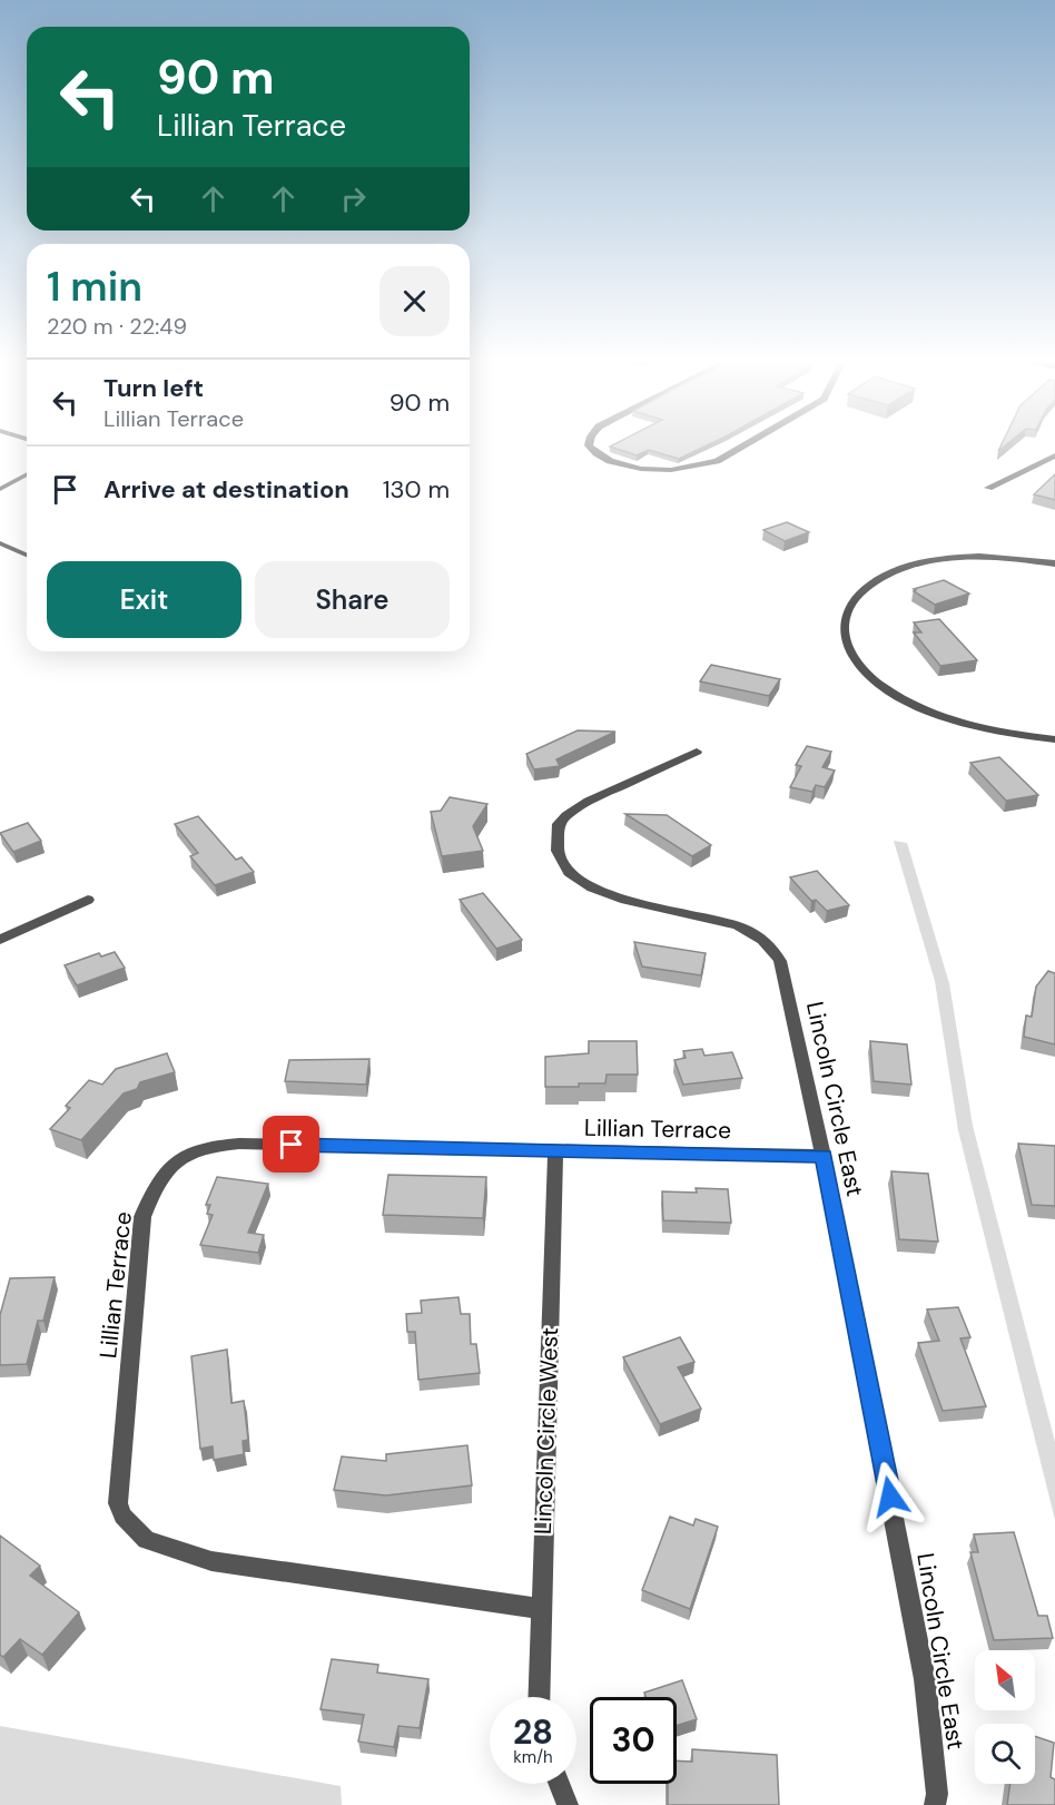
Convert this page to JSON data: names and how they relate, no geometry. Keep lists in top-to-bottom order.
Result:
{
  "streets": {
    "street": ["Lincoln Circle East", "Lillian Terrace", "Lincoln Circle West"]
  },
  "crossings": [
    ["Lincoln Circle East", "Lillian Terrace"],
    ["Lillian Terrace", "Lincoln Circle West"]
  ],
  "north": "top left",
  "page": {
    "turn": ["90 m", "Lillian Terrace"],
    "heading": ["1 min", "220 m · 22:49"],
    "list": [
      {
        "name": "Turn left",
        "note": "Lillian Terrace",
        "value": "90 m"
      },
      {
        "name": "Arrive at destination",
        "value": "130 m"
      }
    ],
    "buttons": ["Exit", "Share"],
    "speed": "28 km/h",
    "limit": "30"
  }
}
